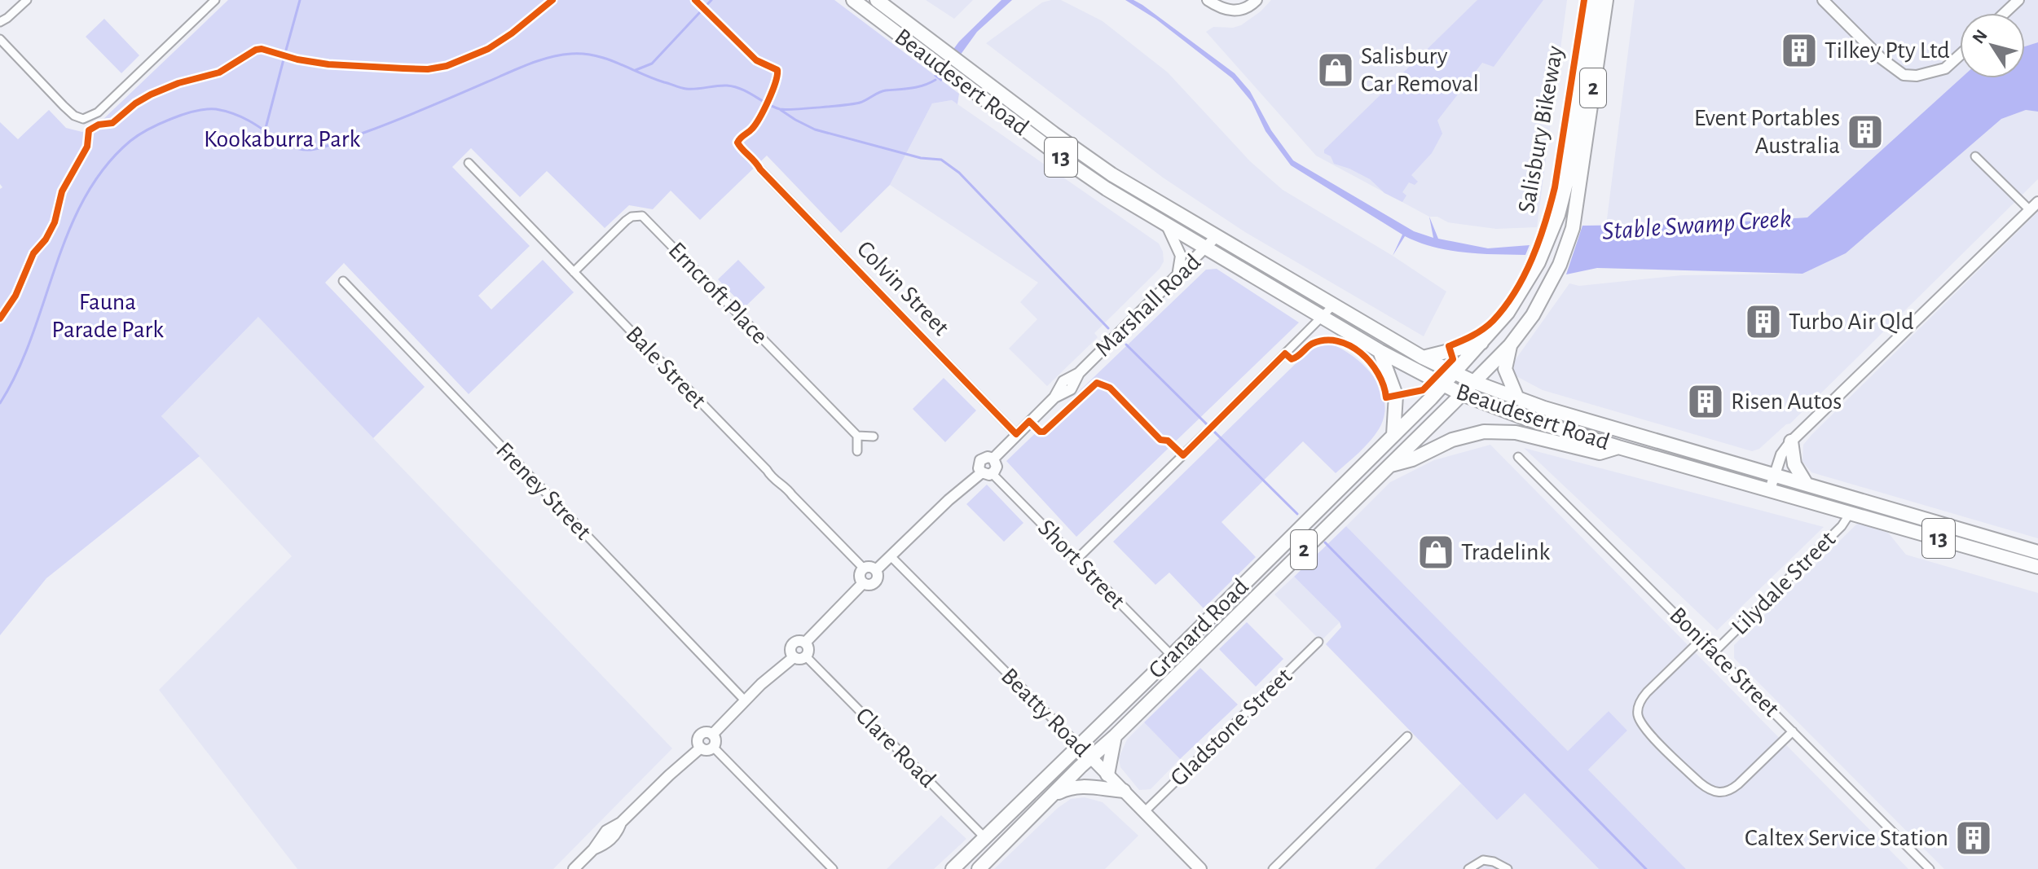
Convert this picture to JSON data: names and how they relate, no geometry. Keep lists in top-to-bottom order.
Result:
{
  "streets": {
    "highway": [
      "Beaudesert Road",
      "2",
      "13",
      "Granard Road"
    ],
    "main road": ["Beatty Road"],
    "street": [
      "Colvin Street",
      "Erncroft Place",
      "Marshall Road",
      "Bale Street",
      "Freney Street",
      "Short Street",
      "Lilydale Street",
      "Boniface Street",
      "Gladstone Street",
      "Clare Road"
    ],
    "cycle path": ["Salisbury Bikeway"]
  },
  "crossings": [
    ["Beaudesert Road", "2"],
    ["Beaudesert Road", "Marshall Road"],
    ["Beaudesert Road", "Lilydale Street"],
    ["Beaudesert Road", "Granard Road"],
    ["2", "Granard Road"],
    ["Colvin Street", "Marshall Road"],
    ["Erncroft Place", "Bale Street"],
    ["Marshall Road", "Short Street"],
    ["Short Street", "Granard Road"],
    ["Lilydale Street", "Boniface Street"],
    ["Granard Road", "Beatty Road"],
    ["Granard Road", "Clare Road"],
    ["Beatty Road", "Gladstone Street"]
  ],
  "water": ["Stable Swamp Creek"],
  "parks": ["Kookaburra Park", "Fauna Parade Park"],
  "places": {
    "building": [
      "Tilkey Pty Ltd",
      "Event Portables Australia",
      "Turbo Air Qld",
      "Risen Autos",
      "Caltex Service Station"
    ],
    "shop": ["Salisbury Car Removal", "Tradelink"]
  },
  "north": "top left"
}
